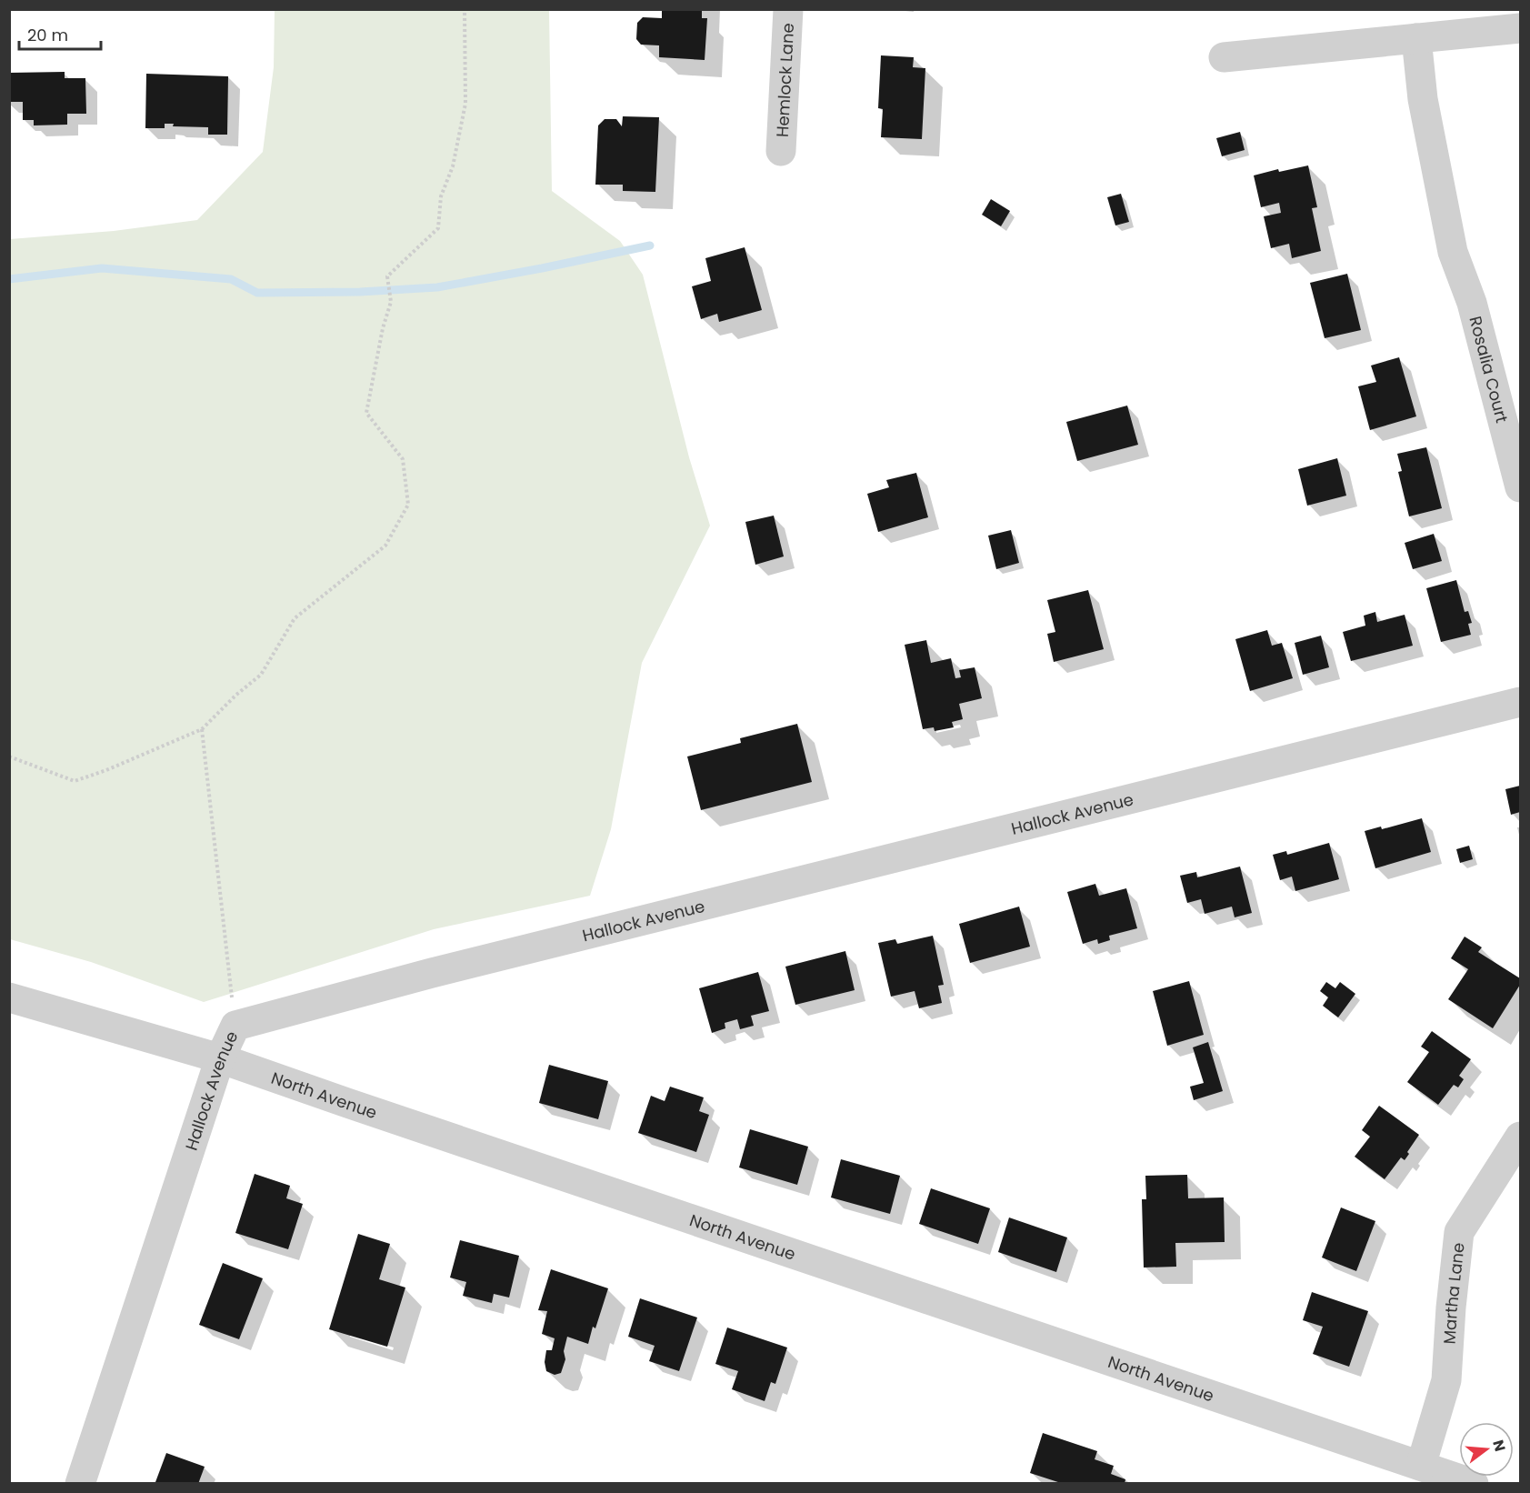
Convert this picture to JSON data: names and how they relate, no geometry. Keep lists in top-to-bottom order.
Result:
{
  "streets": {
    "street": [
      "Hemlock Lane",
      "Rosalia Court",
      "Hallock Avenue",
      "North Avenue",
      "Martha Lane"
    ]
  },
  "crossings": [
    ["Hallock Avenue", "North Avenue"],
    ["North Avenue", "Martha Lane"]
  ],
  "scale_bar": "20 m",
  "north": "right"
}
